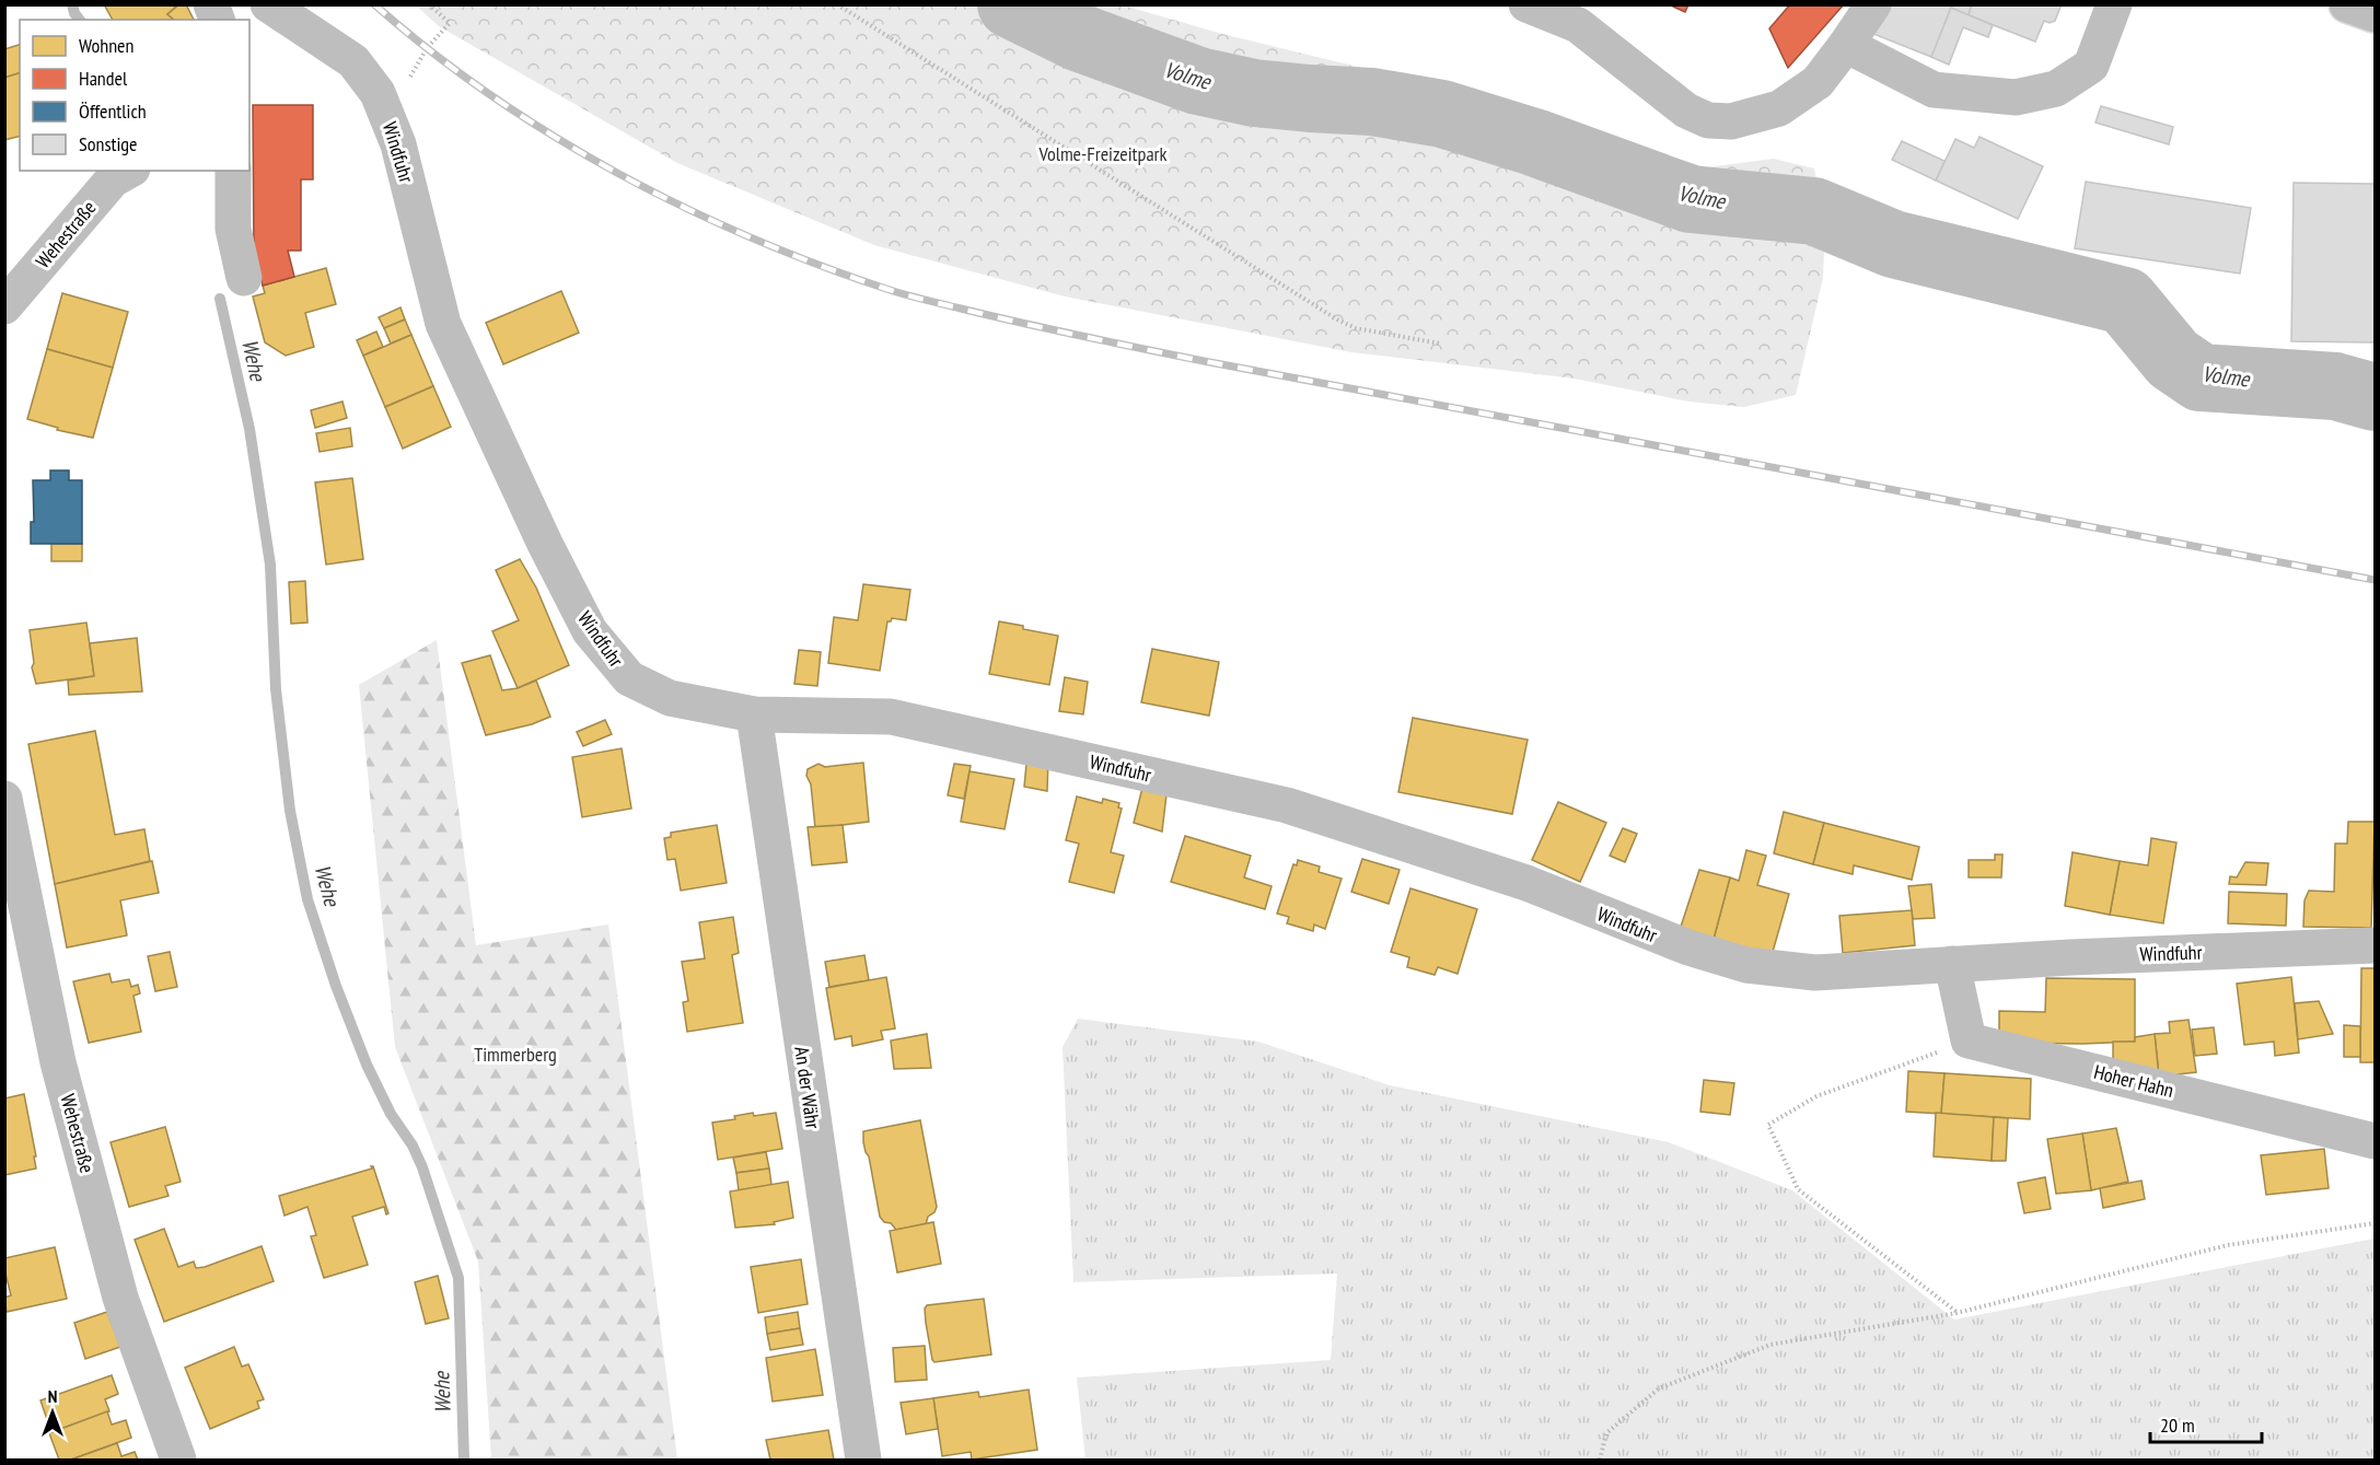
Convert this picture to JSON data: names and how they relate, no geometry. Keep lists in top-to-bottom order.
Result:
{
  "streets": {
    "street": [
      "Windfuhr",
      "Wehestraße",
      "Hoher Hahn",
      "An der Währ"
    ]
  },
  "crossings": [
    ["Windfuhr", "An der Währ"]
  ],
  "water": ["Volme", "Wehe"],
  "parks": ["Volme-Freizeitpark", "Timmerberg"],
  "legend": [
    "Wohnen",
    "Handel",
    "Öffentlich",
    "Sonstige"
  ],
  "scale_bar": "20 m",
  "north": "top"
}
